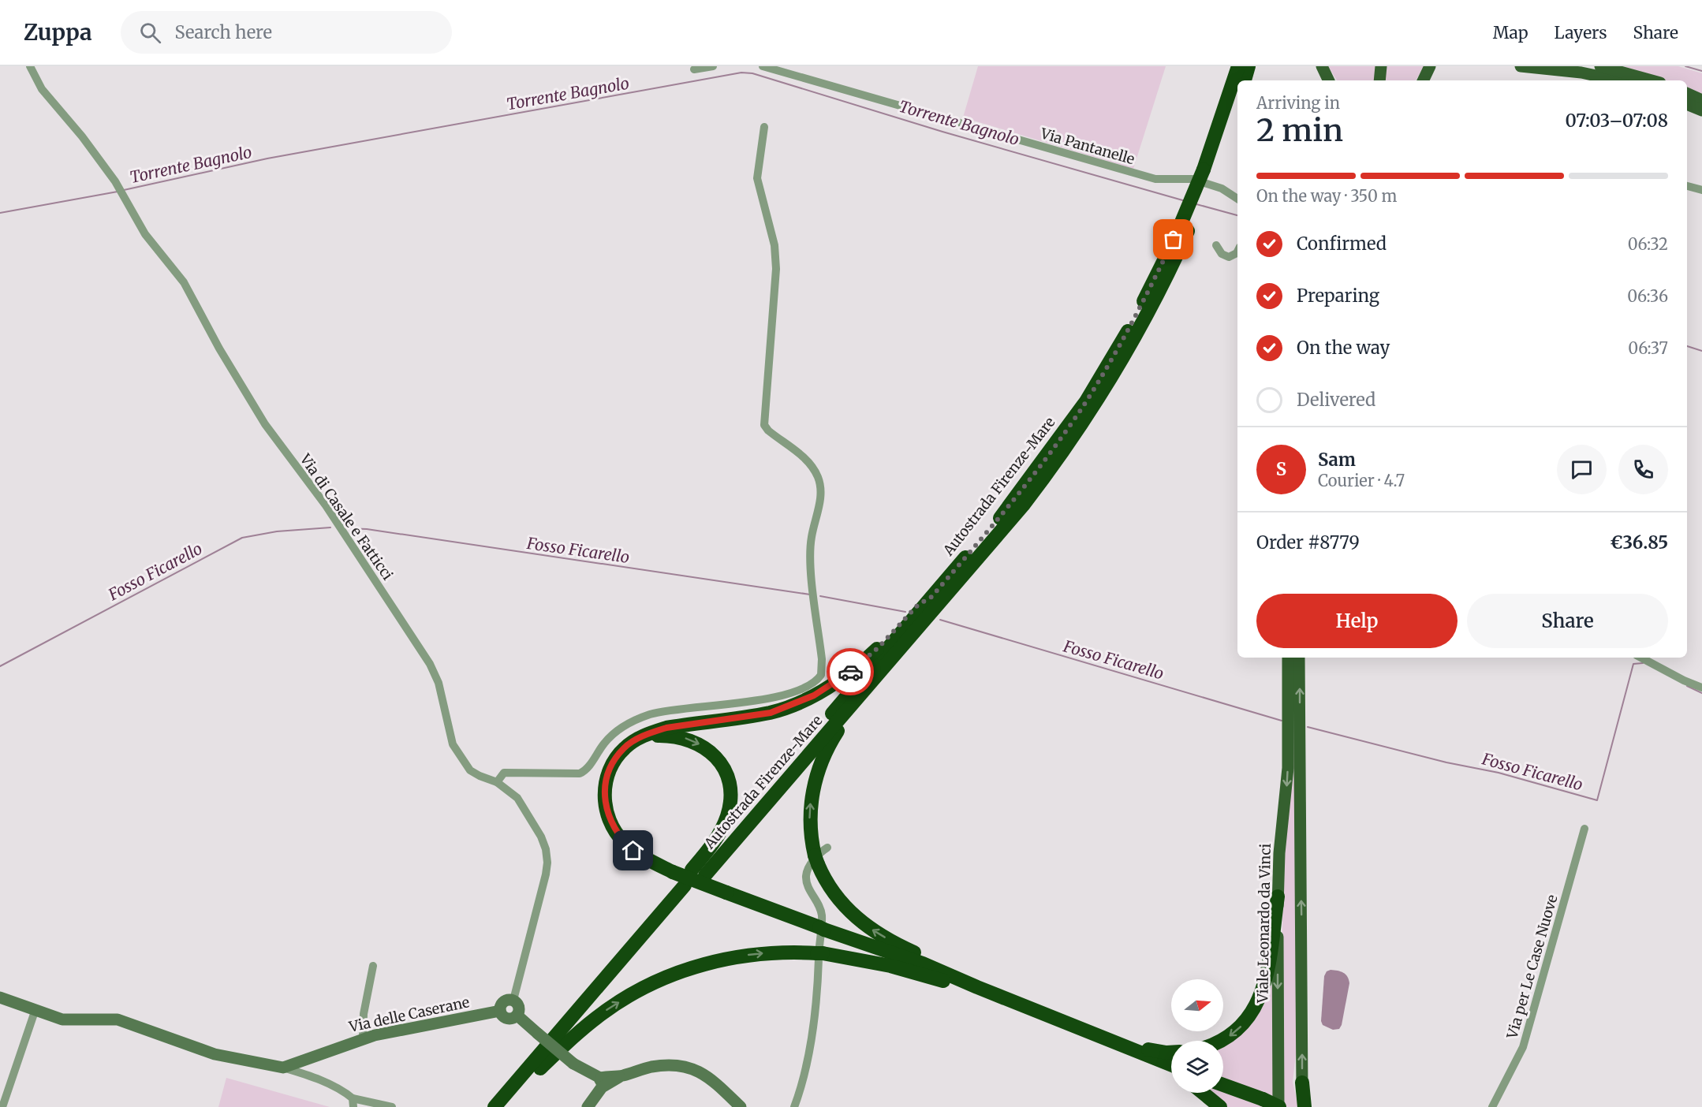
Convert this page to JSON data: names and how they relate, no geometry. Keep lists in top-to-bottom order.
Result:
{
  "streets": {
    "highway": ["Autostrada Firenze-Mare"],
    "main road": ["Viale Leonardo da Vinci"],
    "street": [
      "Via Pantanelle",
      "Via di Casale e Fatticci",
      "Via per Le Case Nuove",
      "Via delle Caserane"
    ]
  },
  "crossings": [
    ["Via di Casale e Fatticci", "Via delle Caserane"]
  ],
  "water": ["Torrente Bagnolo", "Fosso Ficarello"],
  "north": "right",
  "page": {
    "header": "Zuppa",
    "search": "Search here",
    "nav": ["Map", "Layers", "Share"],
    "heading": ["2 min", "Arriving in", "07:03–07:08"],
    "panel": [
      "Sam",
      "Courier · 4.7",
      "Order #8779",
      "€36.85"
    ],
    "bar": "On the way · 350 m",
    "list": [
      ["Confirmed", "06:32"],
      ["Preparing", "06:36"],
      ["On the way", "06:37"],
      "Delivered"
    ],
    "round": "S",
    "buttons": ["Help", "Share"]
  }
}
